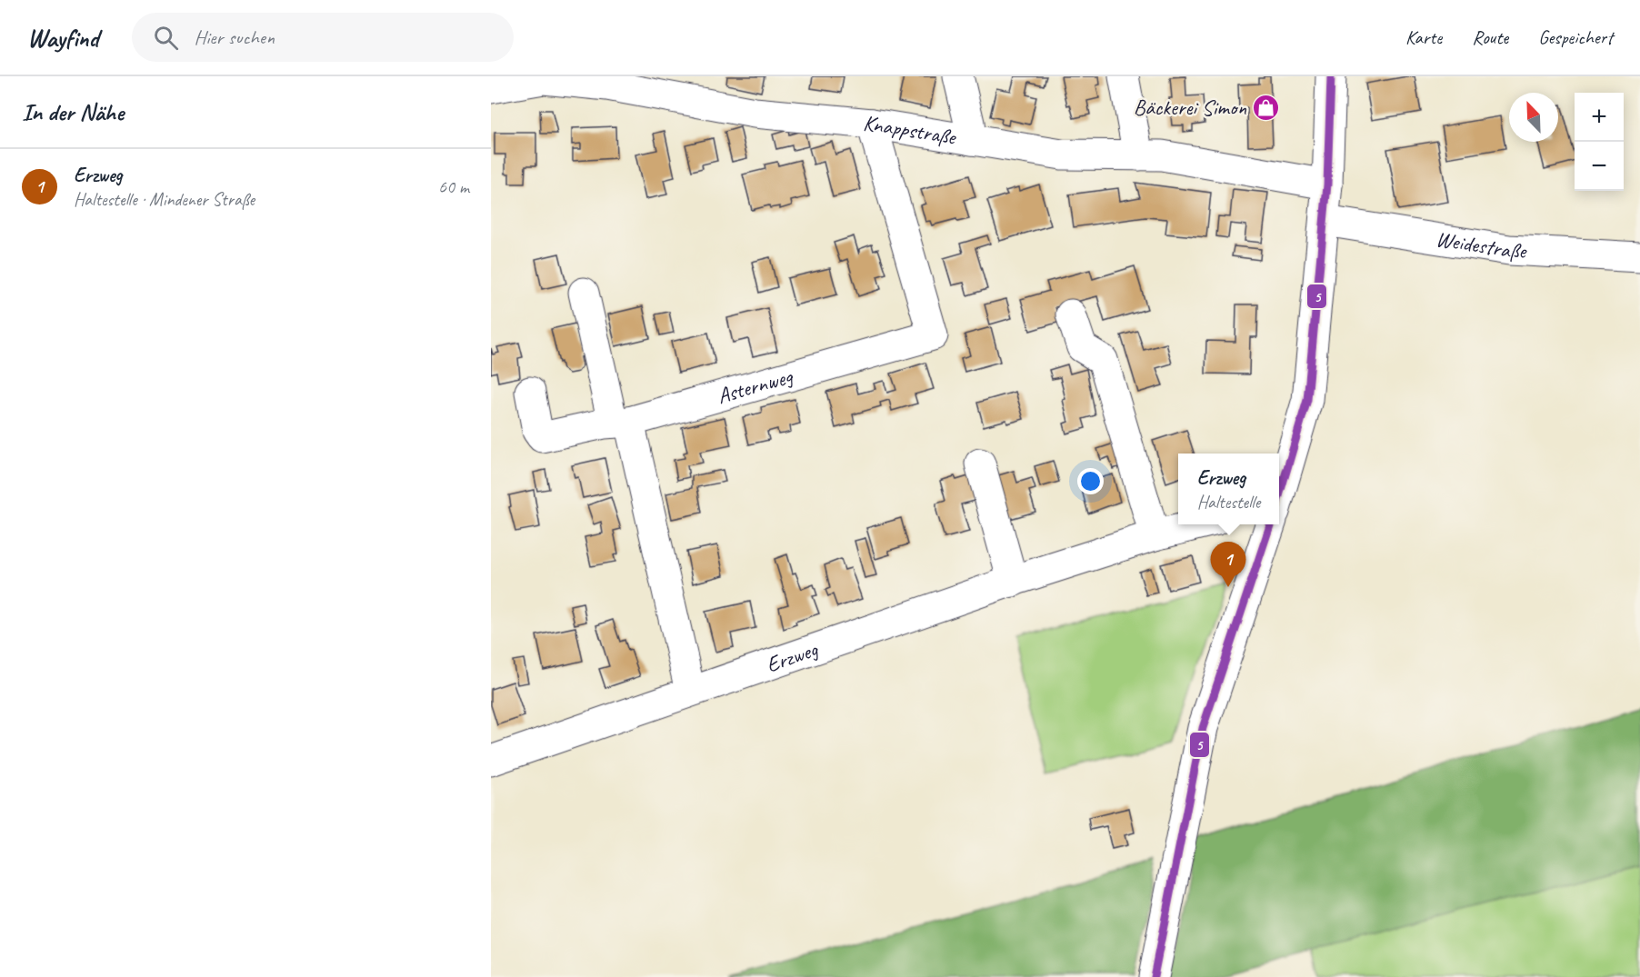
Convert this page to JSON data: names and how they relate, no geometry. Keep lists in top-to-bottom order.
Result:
{
  "streets": {
    "street": [
      "Knappstraße",
      "Weidestraße",
      "Asternweg",
      "Erzweg"
    ]
  },
  "crossings": [
    ["Knappstraße", "Asternweg"]
  ],
  "places": {
    "shop": ["Bäckerei Simon"]
  },
  "lines": ["transit line 5"],
  "north": "top left",
  "page": {
    "header": "Wayfind",
    "search": "Hier suchen",
    "nav": ["Karte", "Route", "Gespeichert"],
    "heading": "In der Nähe",
    "map_buttons": ["+", "−"],
    "list": [
      {
        "mark": "1",
        "name": "Erzweg",
        "note": "Haltestelle · Mindener Straße",
        "value": "60 m"
      }
    ],
    "popup": ["Erzweg", "Haltestelle"],
    "pins": "1"
  }
}
